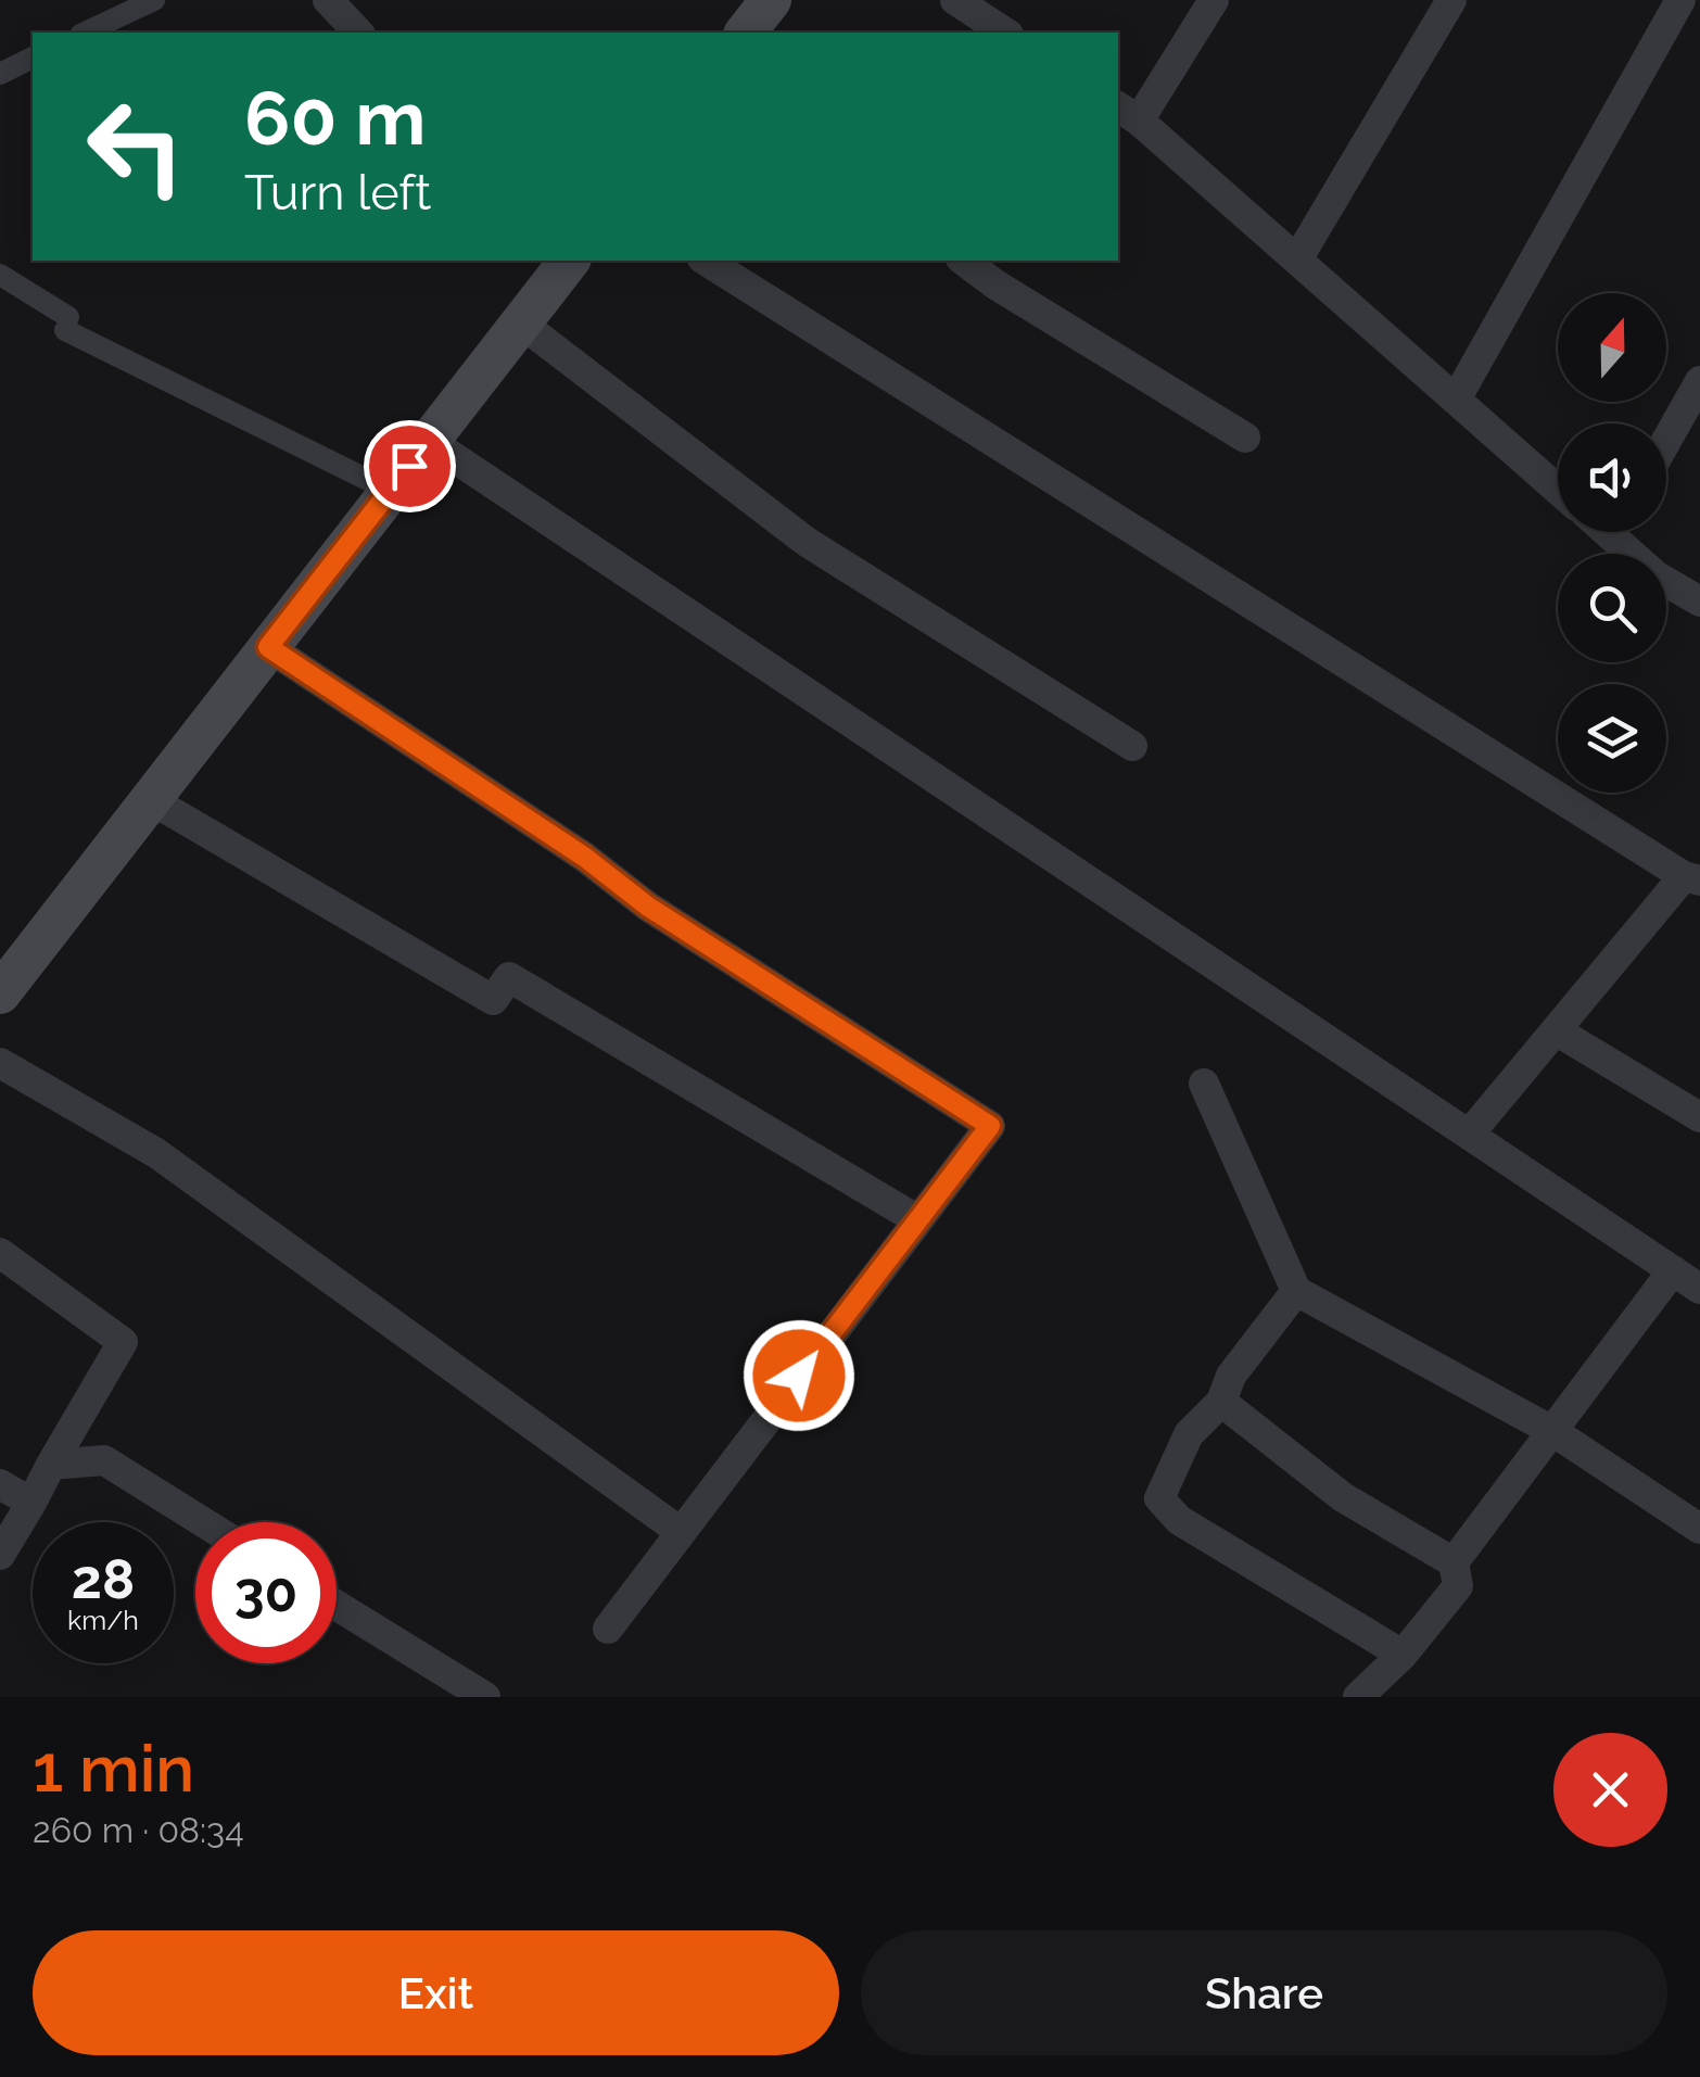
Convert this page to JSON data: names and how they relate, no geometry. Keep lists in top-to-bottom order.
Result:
{
  "north": "top",
  "page": {
    "turn": ["60 m", "Turn left"],
    "speed": "28 km/h",
    "limit": "30",
    "heading": ["1 min", "260 m · 08:34"],
    "buttons": ["Exit", "Share"]
  }
}
